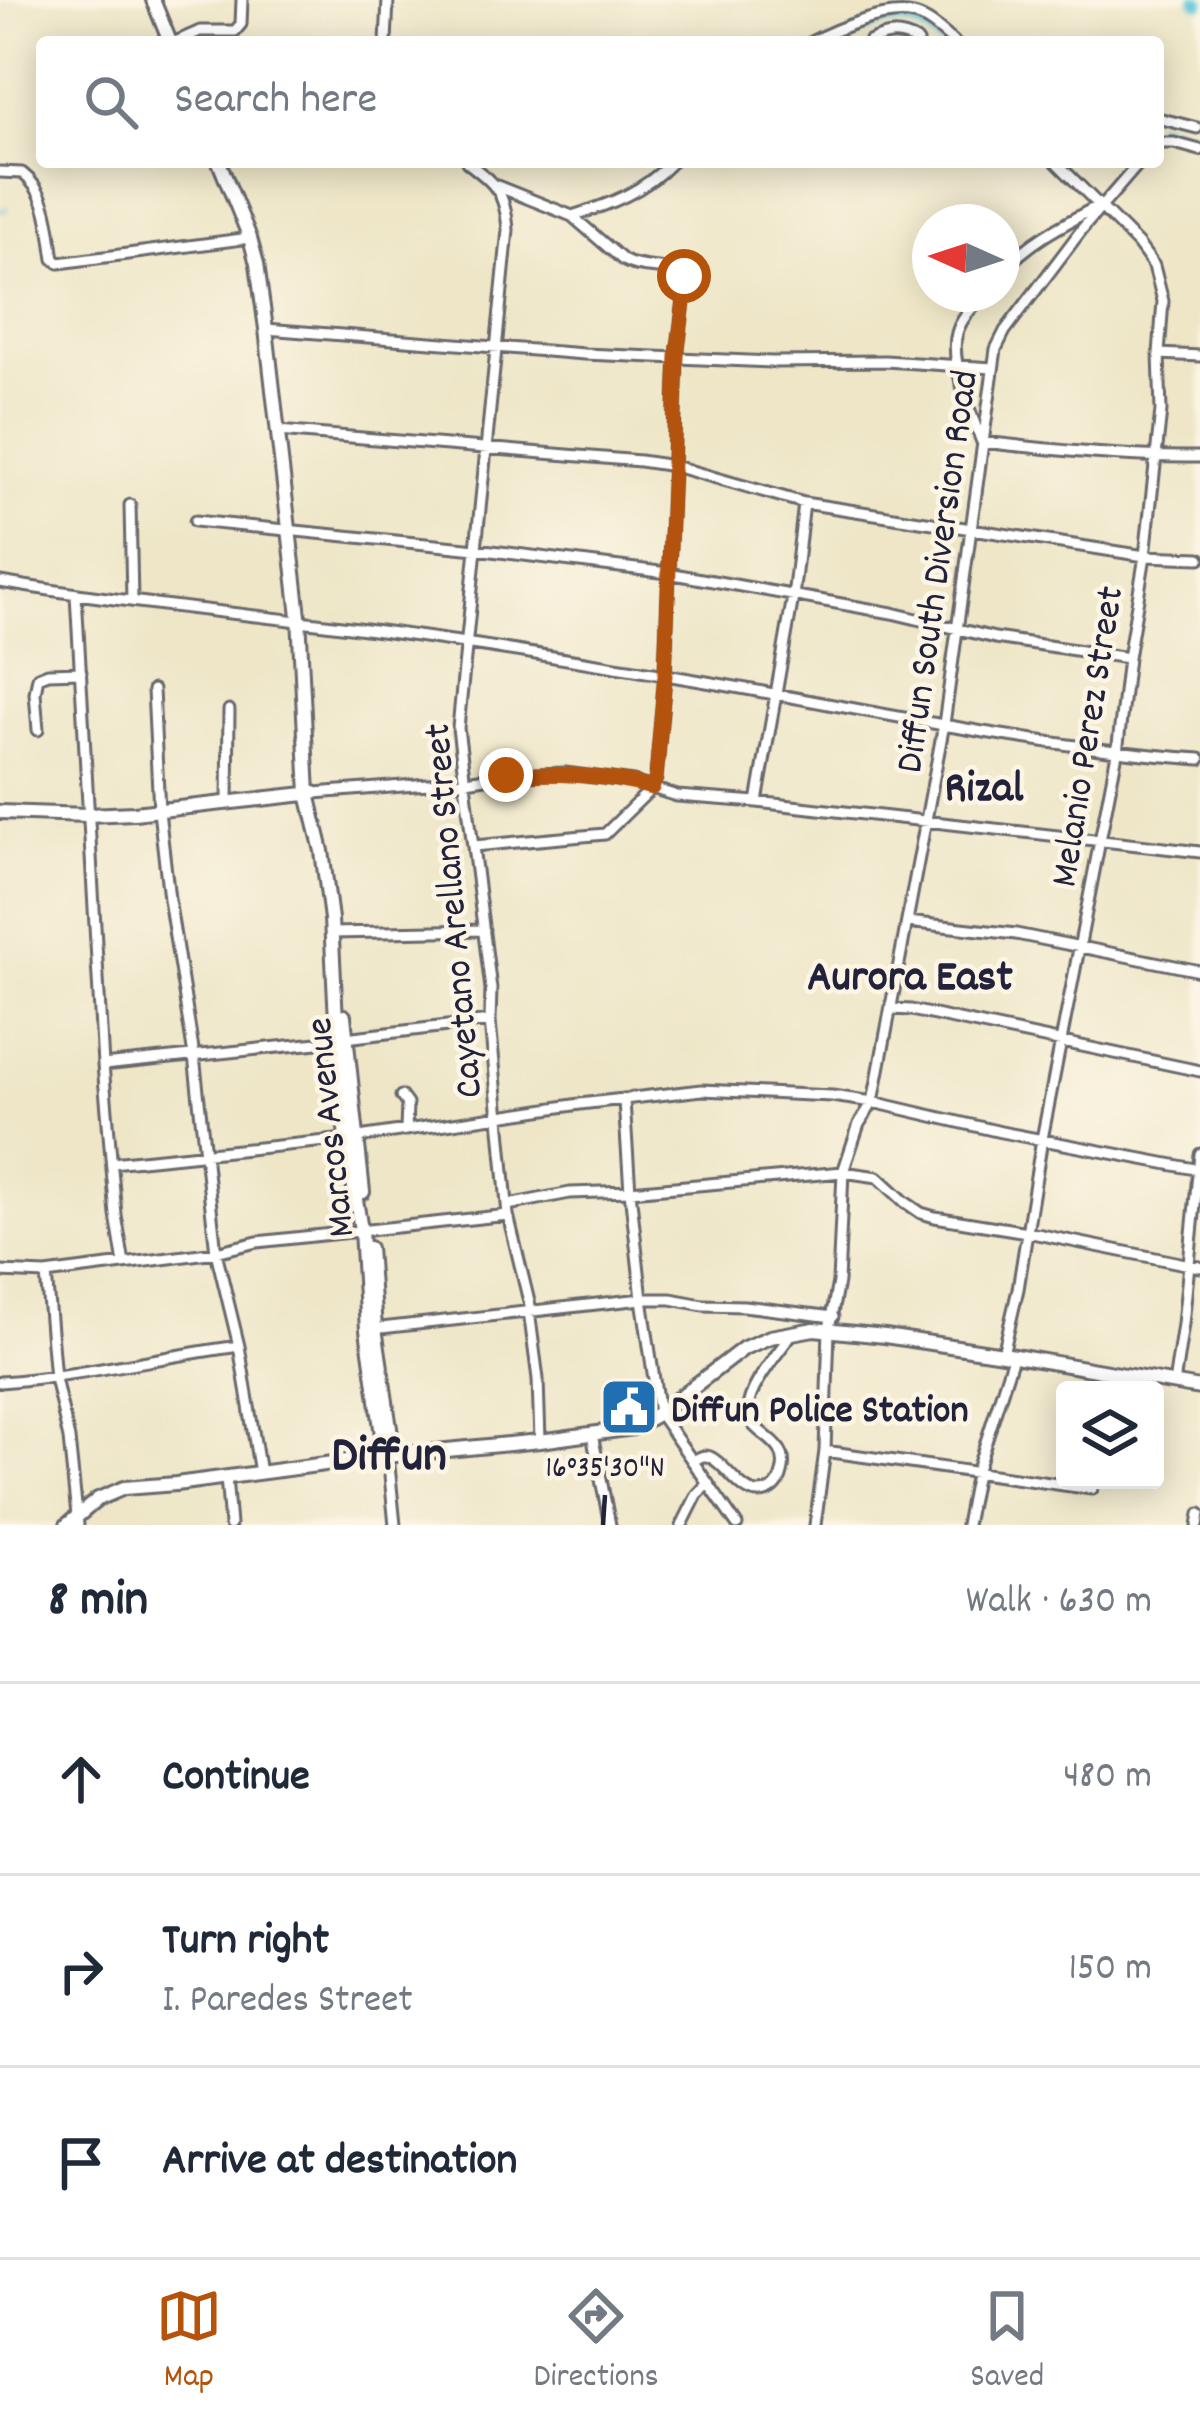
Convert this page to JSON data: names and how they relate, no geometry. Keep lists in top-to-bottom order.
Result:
{
  "streets": {
    "main road": ["Marcos Avenue"],
    "street": ["Diffun South Diversion Road", "Melanio Perez Street", "Cayetano Arellano Street"]
  },
  "crossings": [
    ["Diffun South Diversion Road", "Melanio Perez Street"]
  ],
  "districts": ["Rizal", "Aurora East", "Diffun"],
  "places": {
    "public building": ["Diffun Police Station"]
  },
  "north": "left",
  "page": {
    "search": "Search here",
    "heading": ["8 min", "Walk · 630 m"],
    "list": [
      ["Continue", "480 m"],
      ["Turn right", "I. Paredes Street", "150 m"],
      "Arrive at destination"
    ],
    "nav": ["Map", "Directions", "Saved"]
  },
  "coordinates": ["16°35'30\"N"]
}
